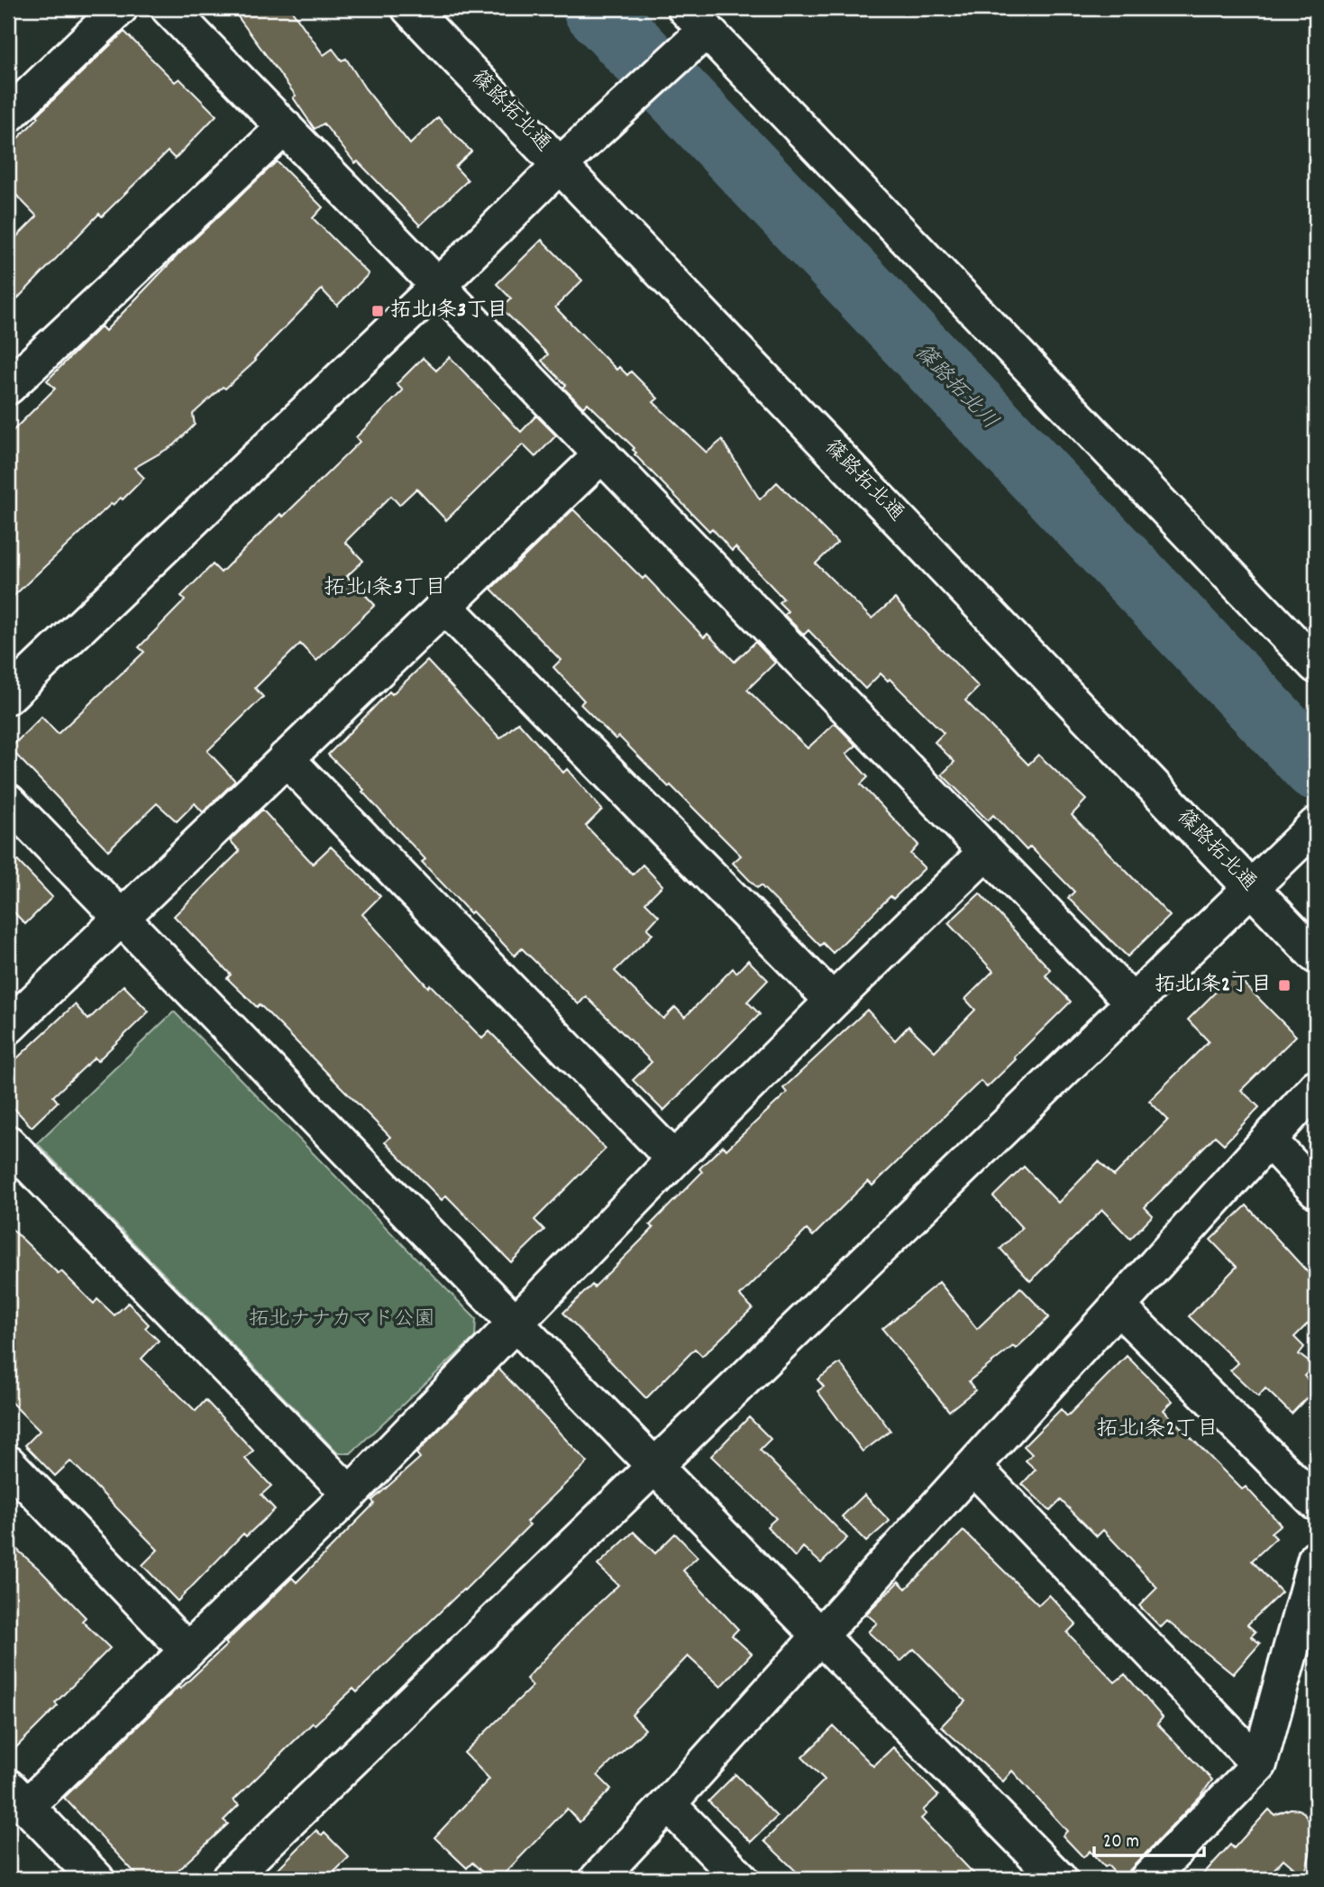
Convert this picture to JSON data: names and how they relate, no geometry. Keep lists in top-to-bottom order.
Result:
{
  "streets": {
    "street": ["篠路拓北通"]
  },
  "districts": ["拓北1条3丁目", "拓北1条2丁目"],
  "water": ["篠路拓北川"],
  "parks": ["拓北ナナカマド公園"],
  "places": {
    "transit": ["拓北1条3丁目", "拓北1条2丁目"]
  },
  "scale_bar": "20 m"
}
